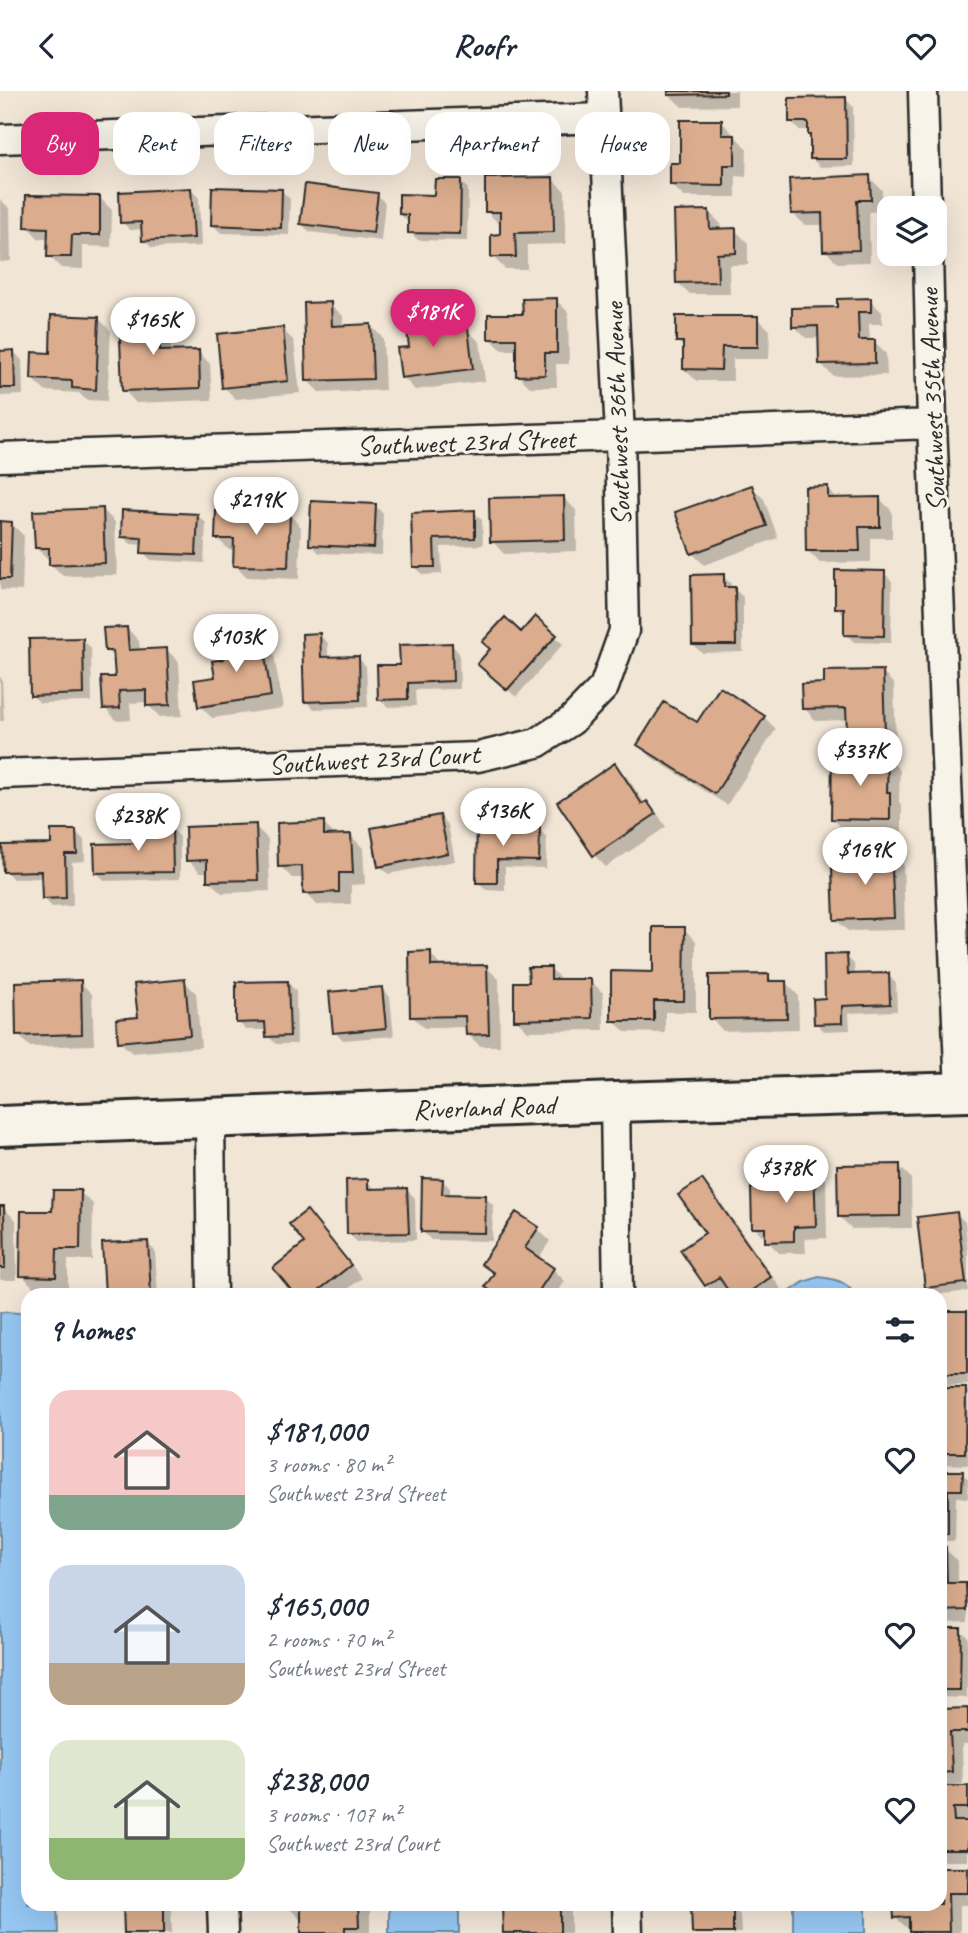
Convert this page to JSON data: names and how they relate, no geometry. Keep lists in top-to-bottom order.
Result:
{
  "streets": {
    "street": [
      "Southwest 35th Avenue",
      "Southwest 36th Avenue",
      "Southwest 23rd Street",
      "Southwest 23rd Court",
      "Riverland Road"
    ]
  },
  "crossings": [
    ["Southwest 35th Avenue", "Southwest 23rd Street"],
    ["Southwest 35th Avenue", "Riverland Road"],
    ["Southwest 36th Avenue", "Southwest 23rd Street"],
    ["Southwest 36th Avenue", "Southwest 23rd Court"]
  ],
  "page": {
    "header": "Roofr",
    "chip": [
      "Buy",
      "Rent",
      "Filters",
      "New",
      "Apartment",
      "House"
    ],
    "price": [
      "$181K",
      "$165K",
      "$219K",
      "$103K",
      "$337K",
      "$136K",
      "$238K",
      "$169K",
      "$378K"
    ],
    "heading": "9 homes",
    "list": [
      {
        "name": "$181,000",
        "note": "3 rooms · 80 m² · Southwest 23rd Street"
      },
      {
        "name": "$165,000",
        "note": "2 rooms · 70 m² · Southwest 23rd Street"
      },
      {
        "name": "$238,000",
        "note": "3 rooms · 107 m² · Southwest 23rd Court"
      }
    ]
  }
}
